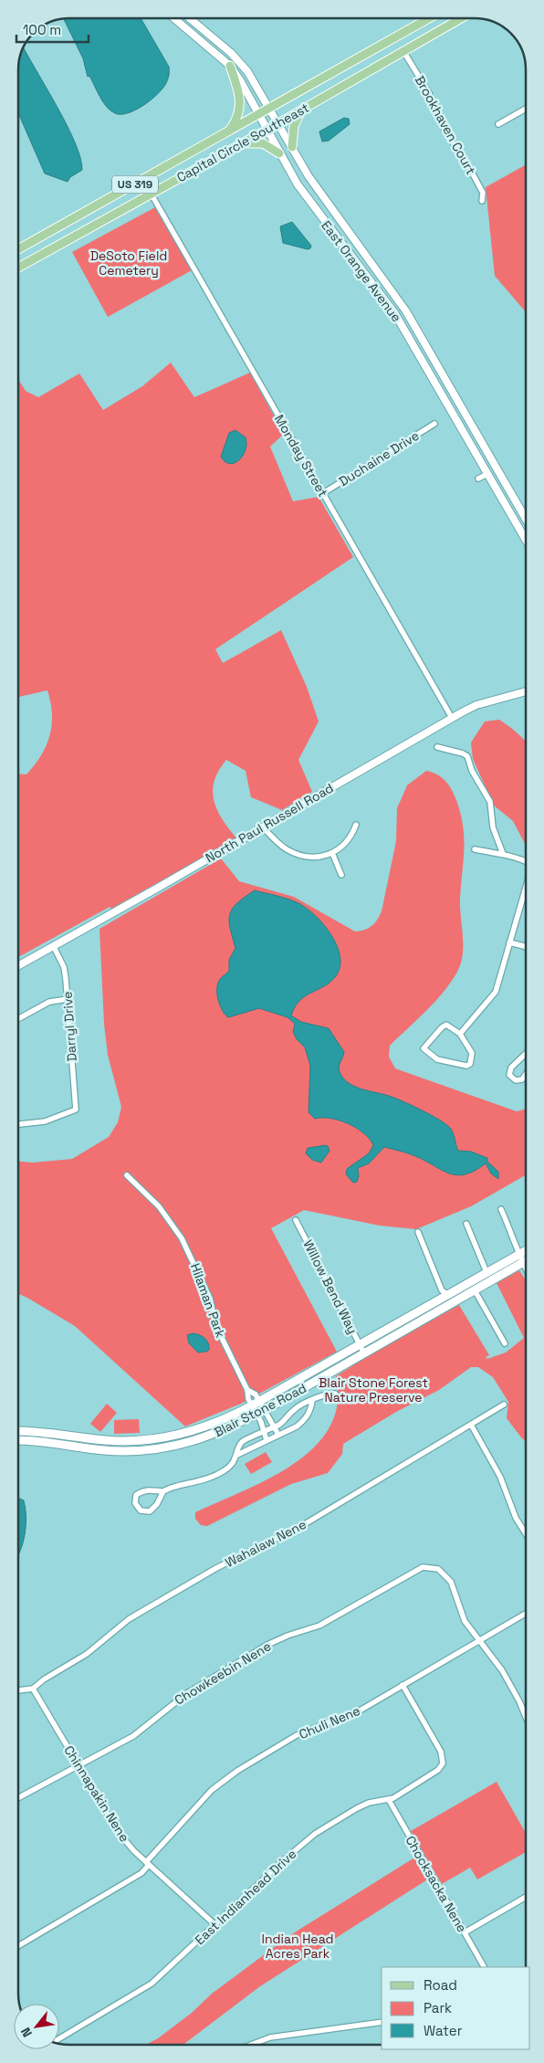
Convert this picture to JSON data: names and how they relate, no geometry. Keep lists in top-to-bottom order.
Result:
{
  "streets": {
    "main road": ["Capital Circle Southeast", "US 319", "Blair Stone Road"],
    "street": [
      "Brookhaven Court",
      "East Orange Avenue",
      "Monday Street",
      "Duchaine Drive",
      "North Paul Russell Road",
      "Darryl Drive",
      "Willow Bend Way",
      "Hilaman Park",
      "Wahalaw Nene",
      "Chowkeebin Nene",
      "Chuli Nene",
      "Chinnapakin Nene",
      "Chocksacka Nene",
      "East Indianhead Drive"
    ]
  },
  "crossings": [
    ["Brookhaven Court", "Capital Circle Southeast"],
    ["Capital Circle Southeast", "East Orange Avenue"],
    ["Capital Circle Southeast", "Monday Street"],
    ["Monday Street", "Duchaine Drive"],
    ["Monday Street", "North Paul Russell Road"],
    ["North Paul Russell Road", "Darryl Drive"],
    ["Willow Bend Way", "Blair Stone Road"],
    ["Hilaman Park", "Blair Stone Road"],
    ["Wahalaw Nene", "Chinnapakin Nene"],
    ["Chowkeebin Nene", "Chuli Nene"],
    ["Chowkeebin Nene", "Chinnapakin Nene"],
    ["Chuli Nene", "Chinnapakin Nene"],
    ["Chuli Nene", "East Indianhead Drive"],
    ["Chinnapakin Nene", "East Indianhead Drive"],
    ["Chocksacka Nene", "East Indianhead Drive"]
  ],
  "parks": ["DeSoto Field Cemetery", "Blair Stone Forest Nature Preserve", "Indian Head Acres Park"],
  "legend": ["Road", "Park", "Water"],
  "scale_bar": "100 m",
  "north": "bottom left"
}
